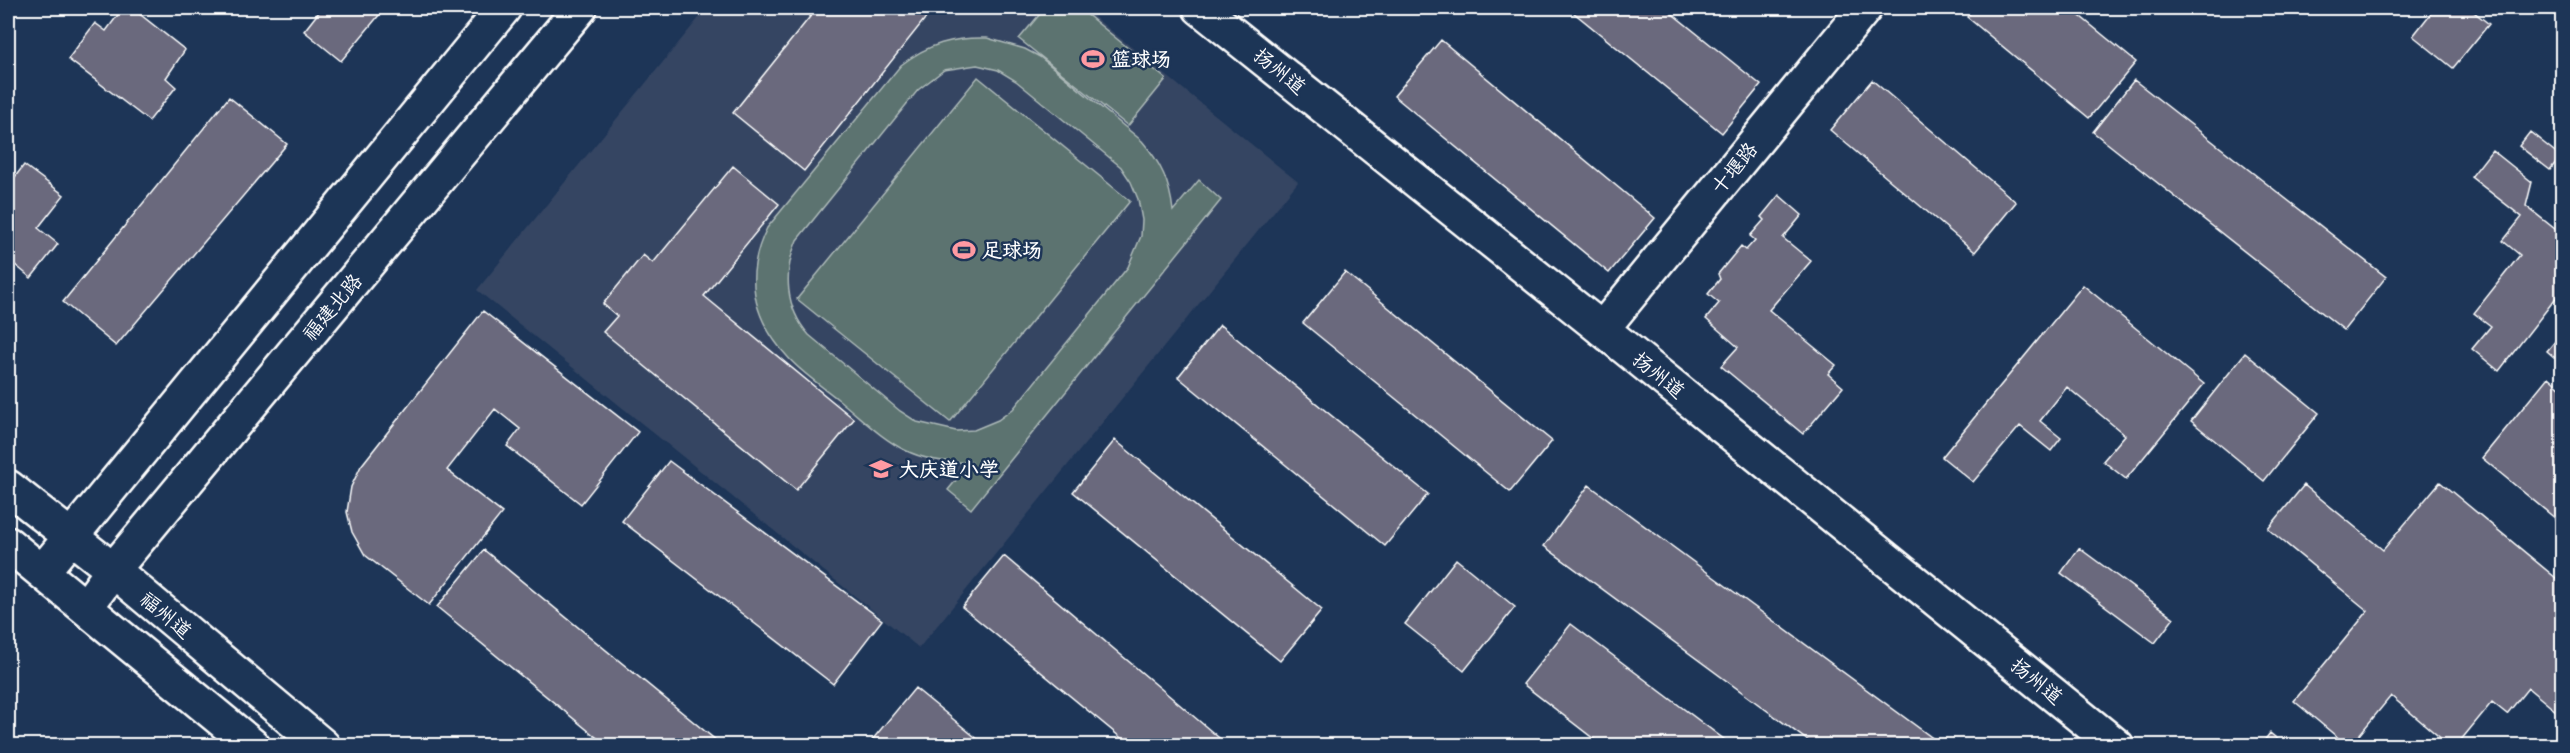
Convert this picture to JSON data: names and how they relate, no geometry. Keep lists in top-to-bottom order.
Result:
{
  "streets": {
    "street": [
      "扬州道",
      "十堰路",
      "福建北路",
      "福州道"
    ]
  },
  "crossings": [
    ["扬州道", "十堰路"],
    ["福建北路", "福州道"]
  ],
  "places": {
    "sports": ["篮球场", "足球场"],
    "school or university": ["大庆道小学"]
  }
}
